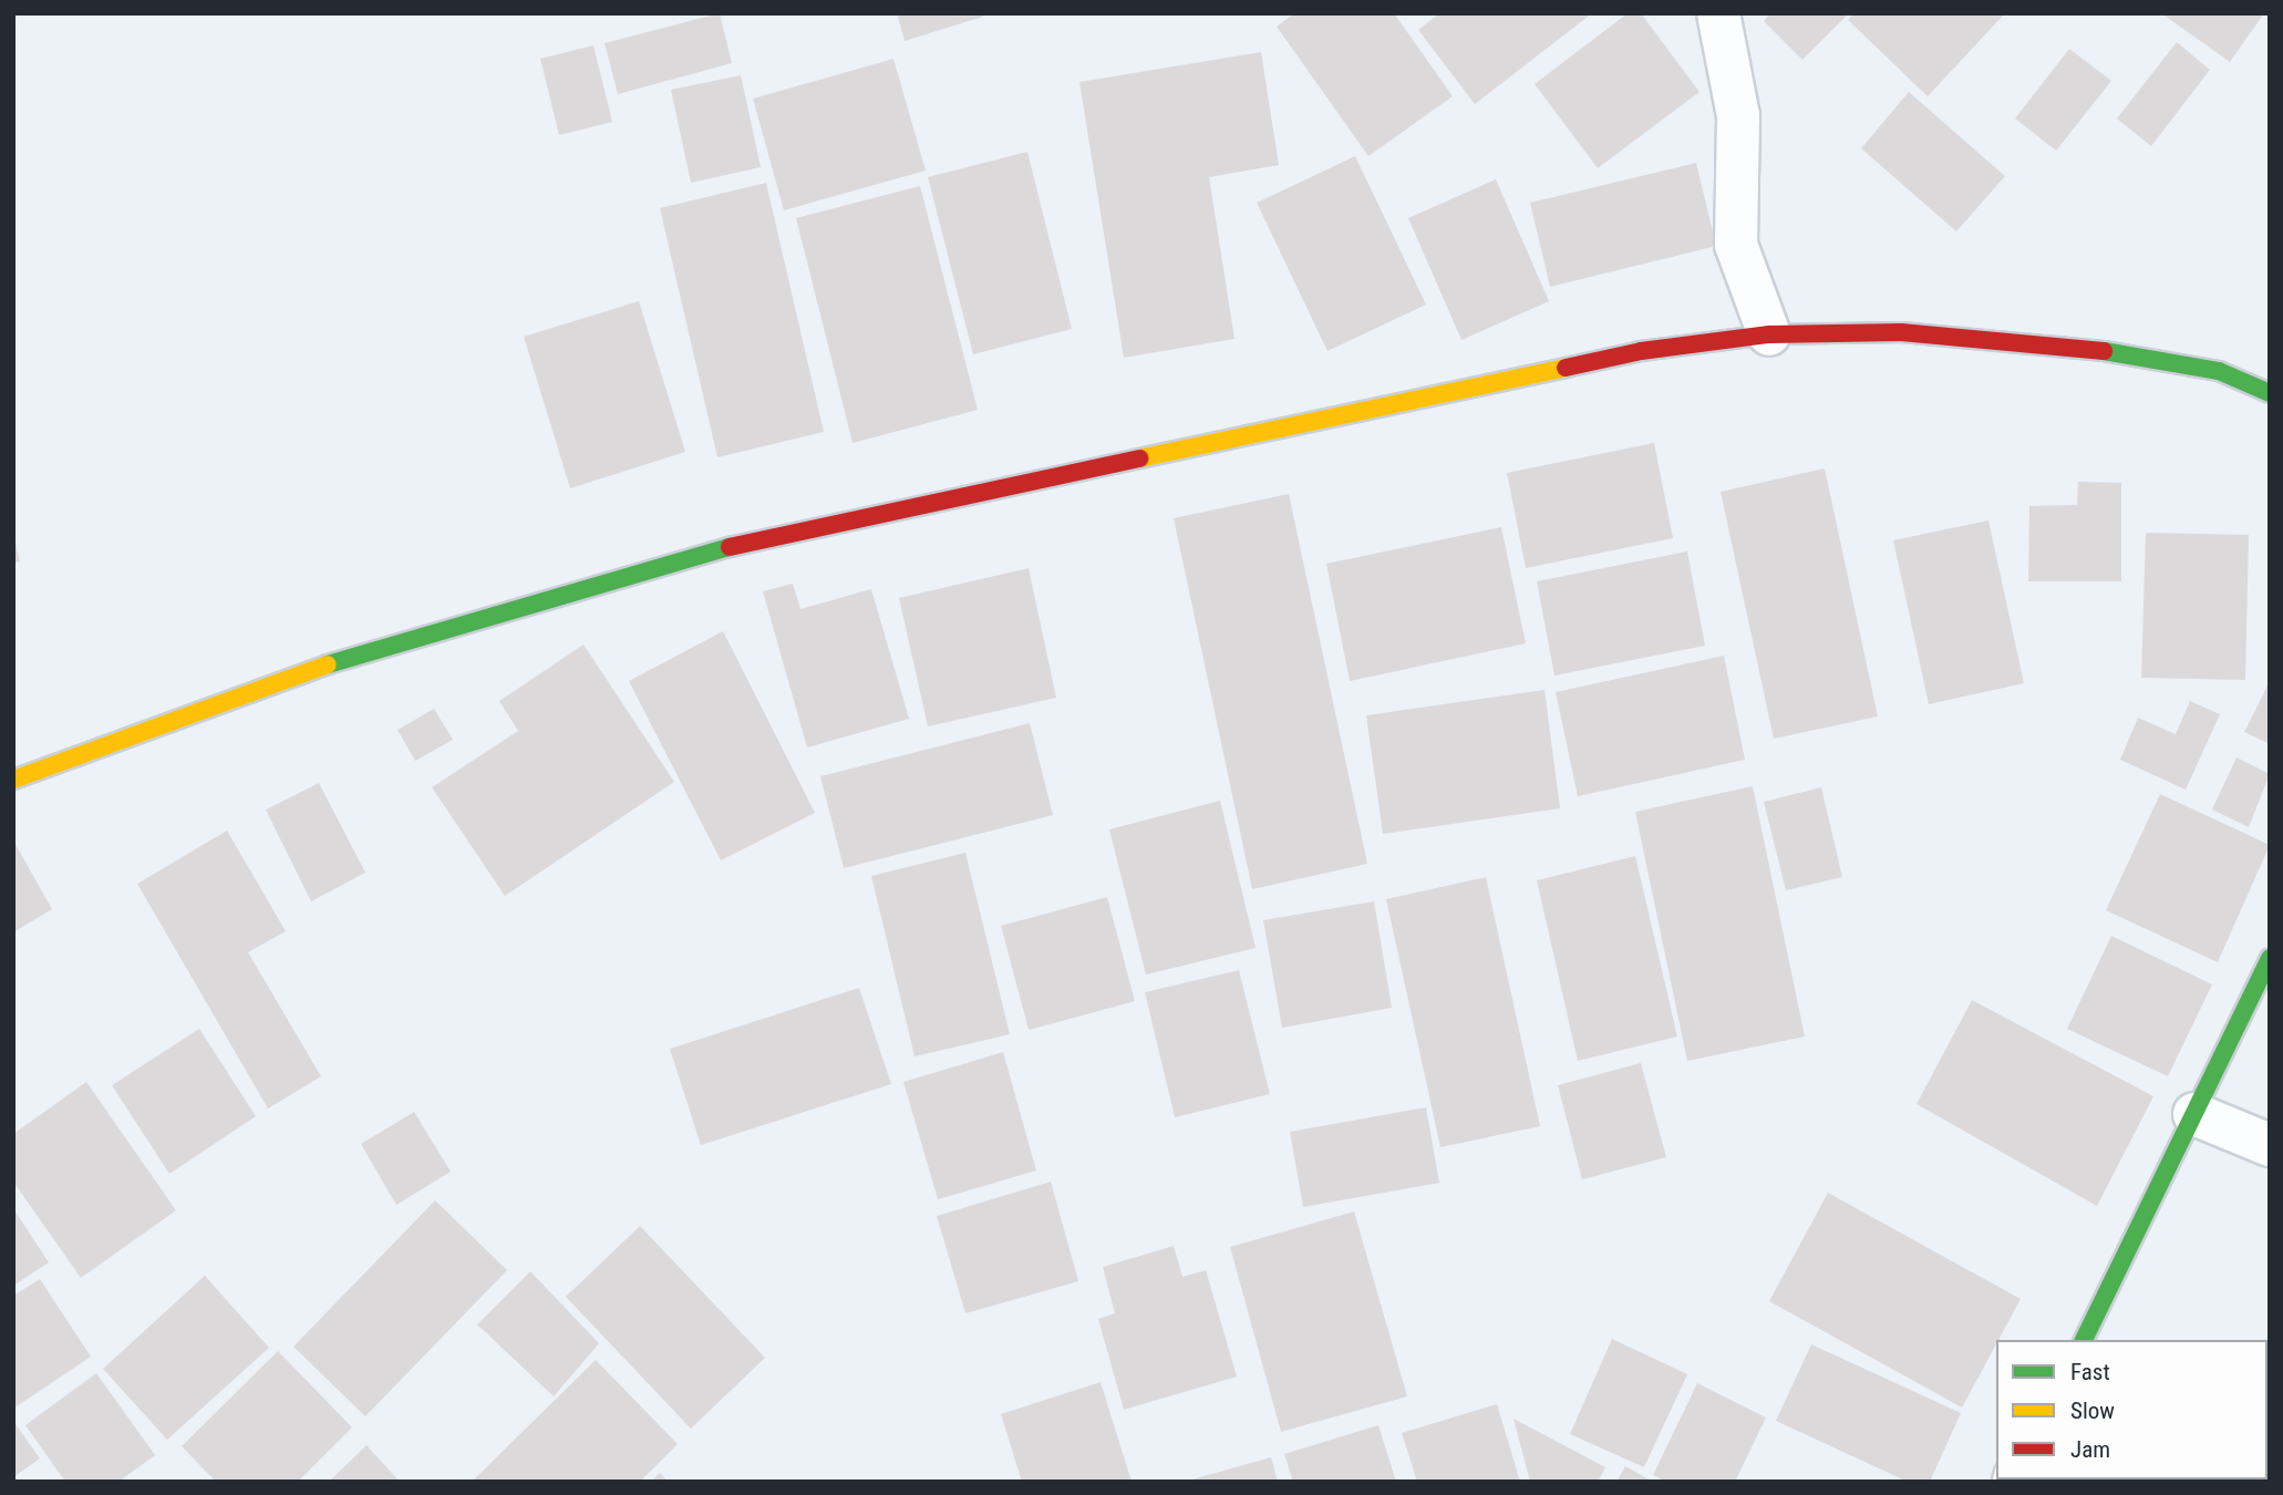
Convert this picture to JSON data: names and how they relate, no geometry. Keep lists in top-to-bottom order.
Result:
{
  "legend": ["Fast", "Slow", "Jam"]
}
